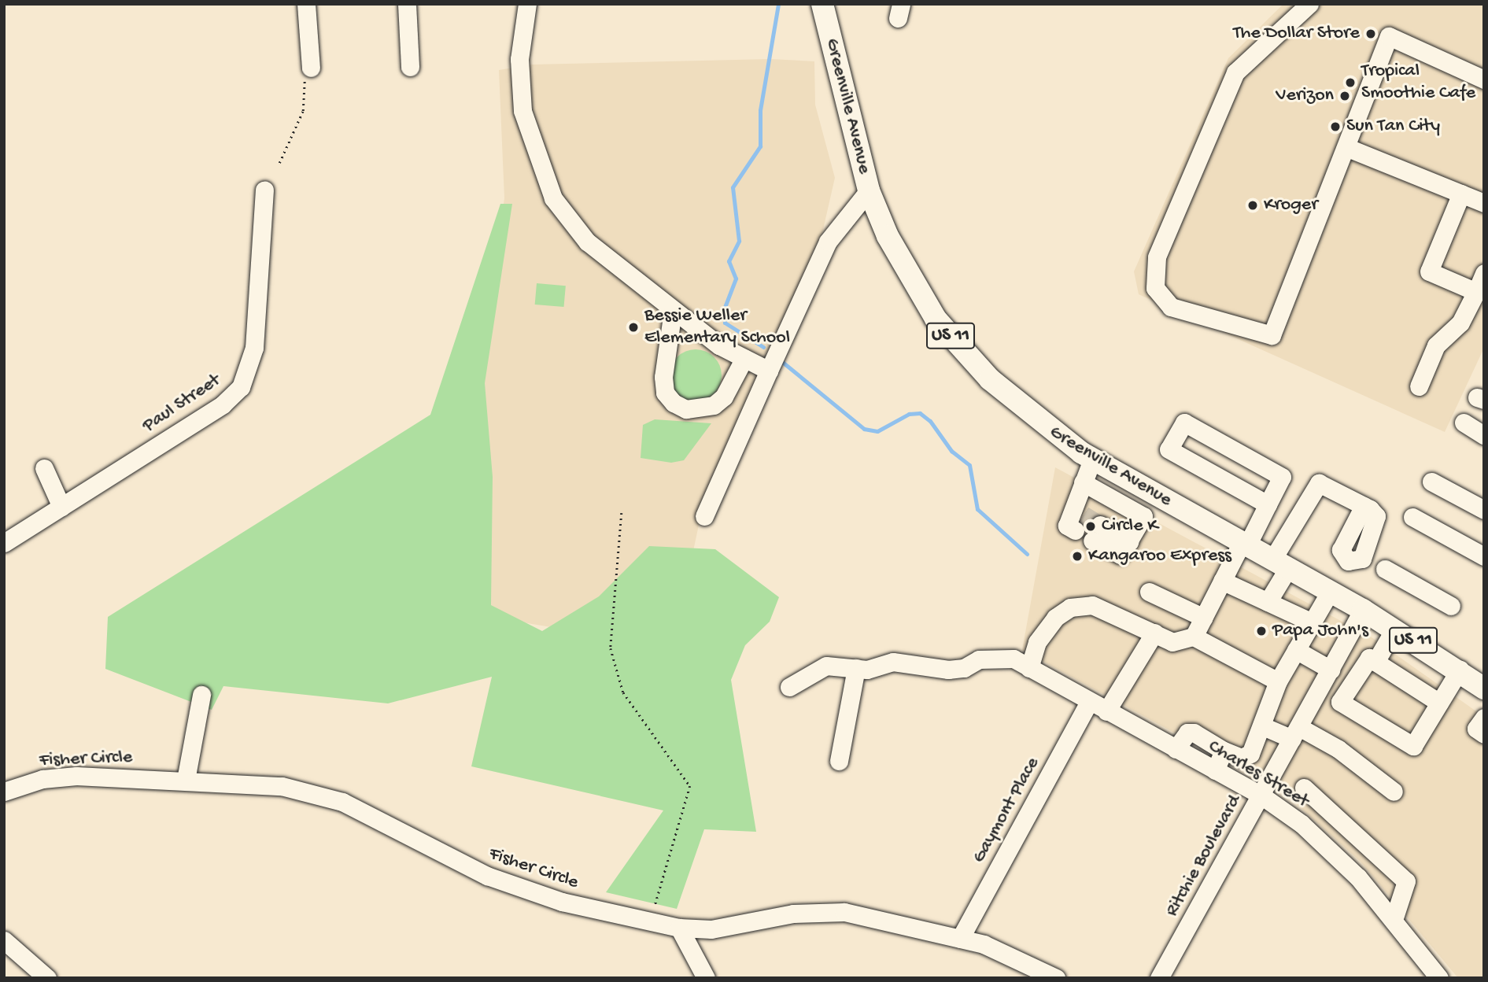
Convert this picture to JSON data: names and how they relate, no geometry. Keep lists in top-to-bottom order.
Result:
{
  "streets": {
    "main road": ["Greenville Avenue", "US 11"],
    "street": [
      "Paul Street",
      "Fisher Circle",
      "Charles Street",
      "Gaymont Place",
      "Ritchie Boulevard"
    ]
  },
  "crossings": [
    ["Greenville Avenue", "Ritchie Boulevard"],
    ["Fisher Circle", "Gaymont Place"],
    ["Charles Street", "Gaymont Place"],
    ["Charles Street", "Ritchie Boulevard"]
  ],
  "places": [
    "The Dollar Store",
    "Tropical Smoothie Cafe",
    "Verizon",
    "Sun Tan City",
    "Kroger",
    "Bessie Weller Elementary School",
    "Circle K",
    "Kangaroo Express",
    "Papa John's"
  ]
}
